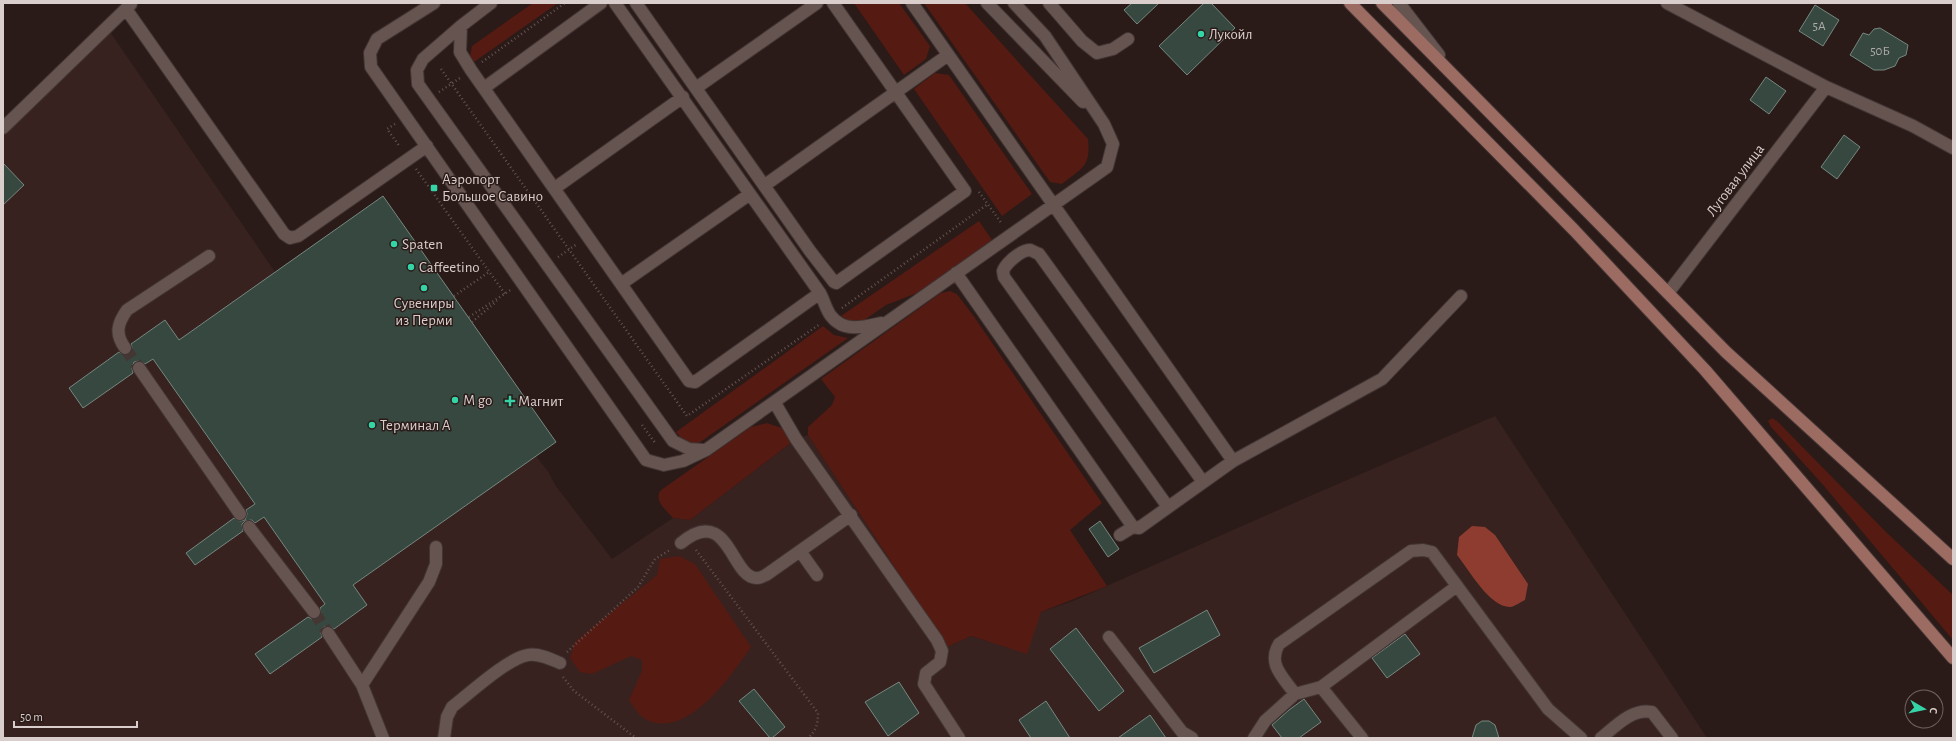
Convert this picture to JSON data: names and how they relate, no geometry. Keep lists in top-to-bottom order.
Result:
{
  "streets": {
    "street": ["Луговая улица"]
  },
  "places": {
    "other": [
      "Лукойл",
      "Spaten",
      "Caffeetino",
      "Сувениры из Перми",
      "М go",
      "Терминал А"
    ],
    "transit": ["Аэропорт Большое Савино"],
    "health": ["Магнит"]
  },
  "house_numbers": ["5А", "50Б"],
  "scale_bar": "50 m",
  "north": "right"
}
